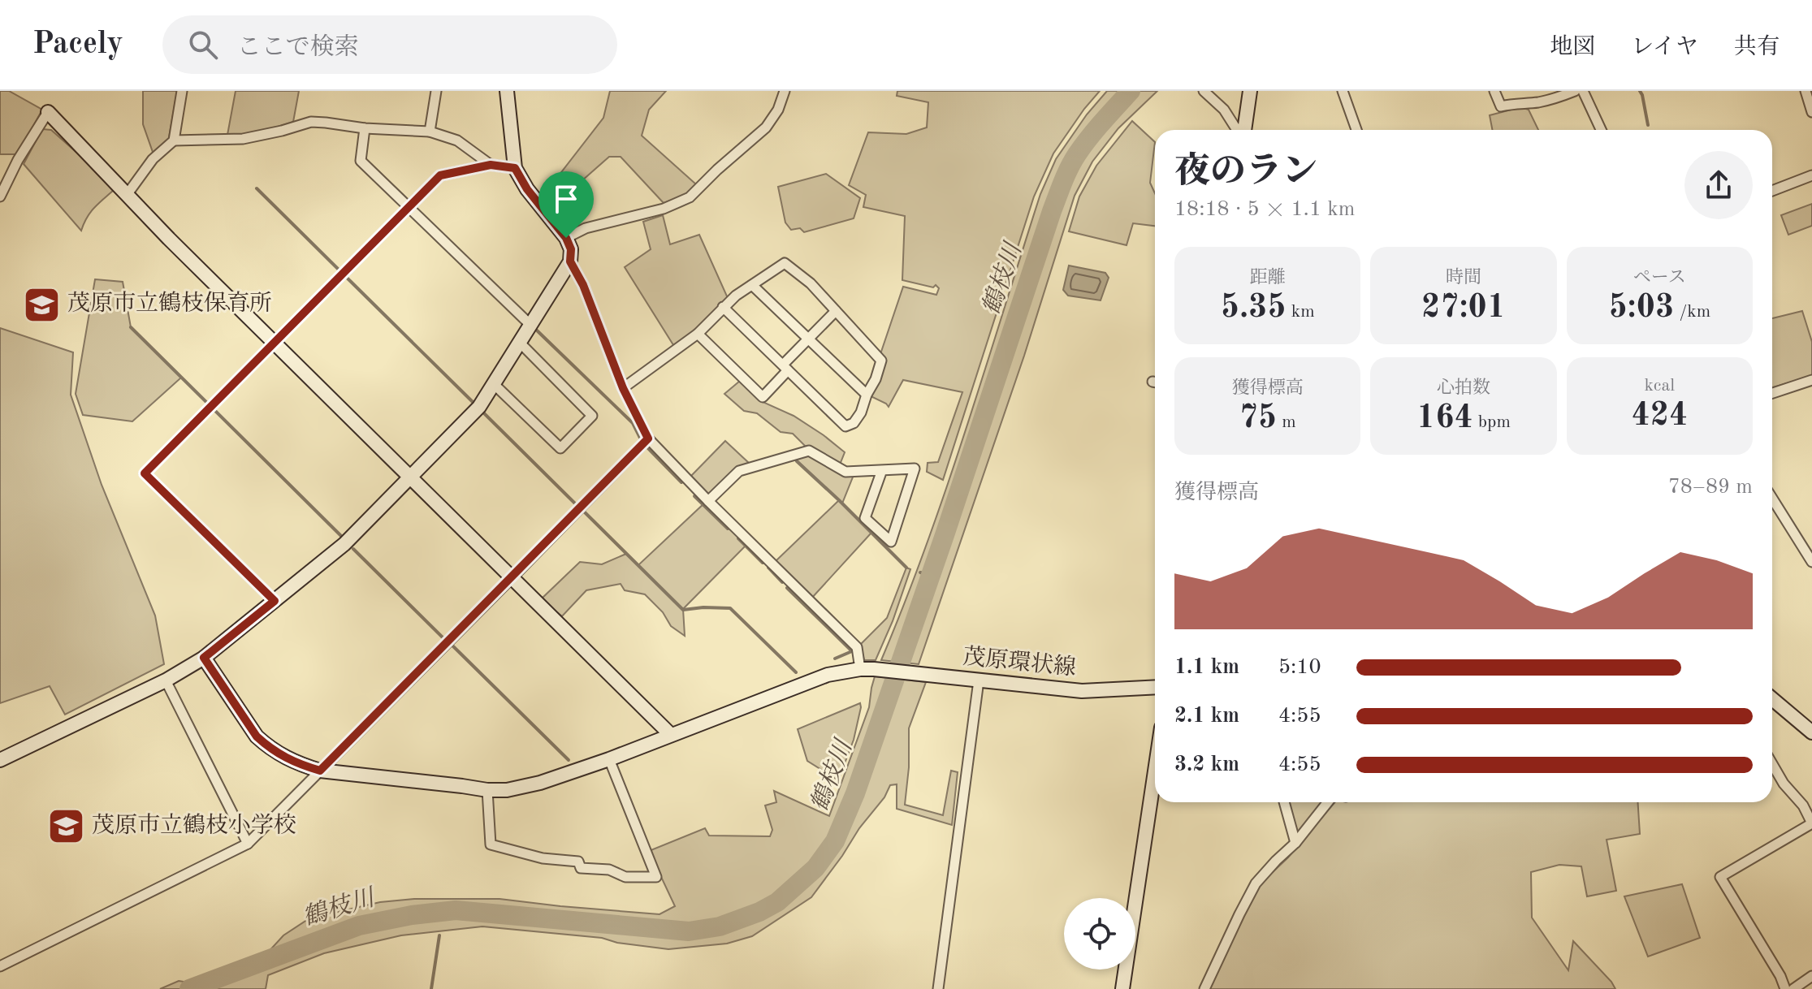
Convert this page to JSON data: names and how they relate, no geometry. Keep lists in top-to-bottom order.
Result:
{
  "streets": {
    "street": ["茂原環状線"]
  },
  "water": ["鶴枝川"],
  "places": {
    "school or university": ["茂原市立鶴枝保育所", "茂原市立鶴枝小学校"]
  },
  "page": {
    "header": "Pacely",
    "search": "ここで検索",
    "nav": ["地図", "レイヤ", "共有"],
    "heading": ["夜のラン", "18:18 · 5 × 1.1 km"],
    "stats": [
      ["距離", "5.35 km"],
      ["時間", "27:01"],
      ["ペース", "5:03 /km"],
      ["獲得標高", "75 m"],
      ["心拍数", "164 bpm"],
      ["kcal", "424"]
    ],
    "chart": ["獲得標高", "78–89 m"],
    "list": [
      {
        "name": "1.1 km",
        "note": "5:10"
      },
      {
        "name": "2.1 km",
        "note": "4:55"
      },
      {
        "name": "3.2 km",
        "note": "4:55"
      }
    ]
  }
}
